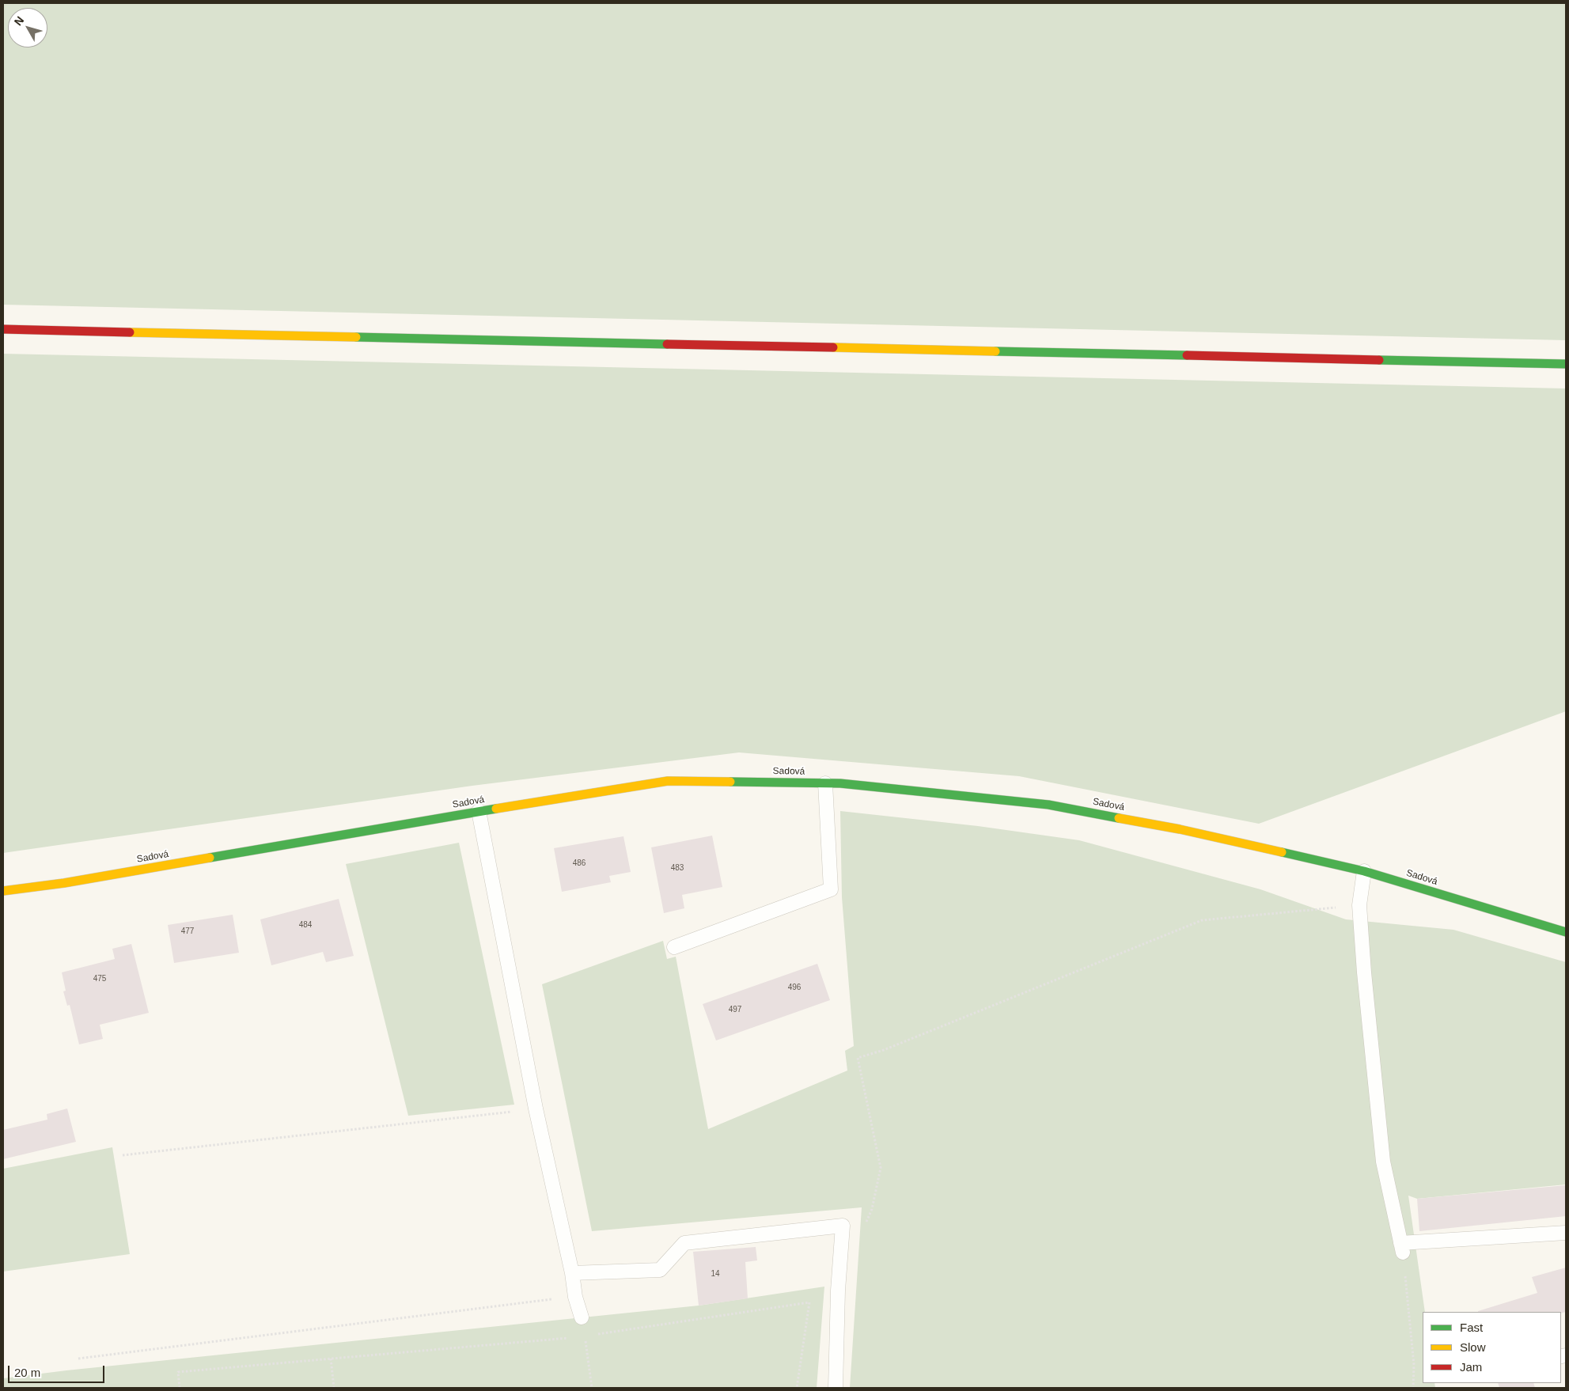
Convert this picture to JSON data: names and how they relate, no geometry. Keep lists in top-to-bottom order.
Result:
{
  "streets": {
    "street": ["Sadová"]
  },
  "house_numbers": [
    "486",
    "483",
    "484",
    "477",
    "475",
    "496",
    "497",
    "14"
  ],
  "legend": ["Fast", "Slow", "Jam"],
  "scale_bar": "20 m",
  "north": "top left"
}
